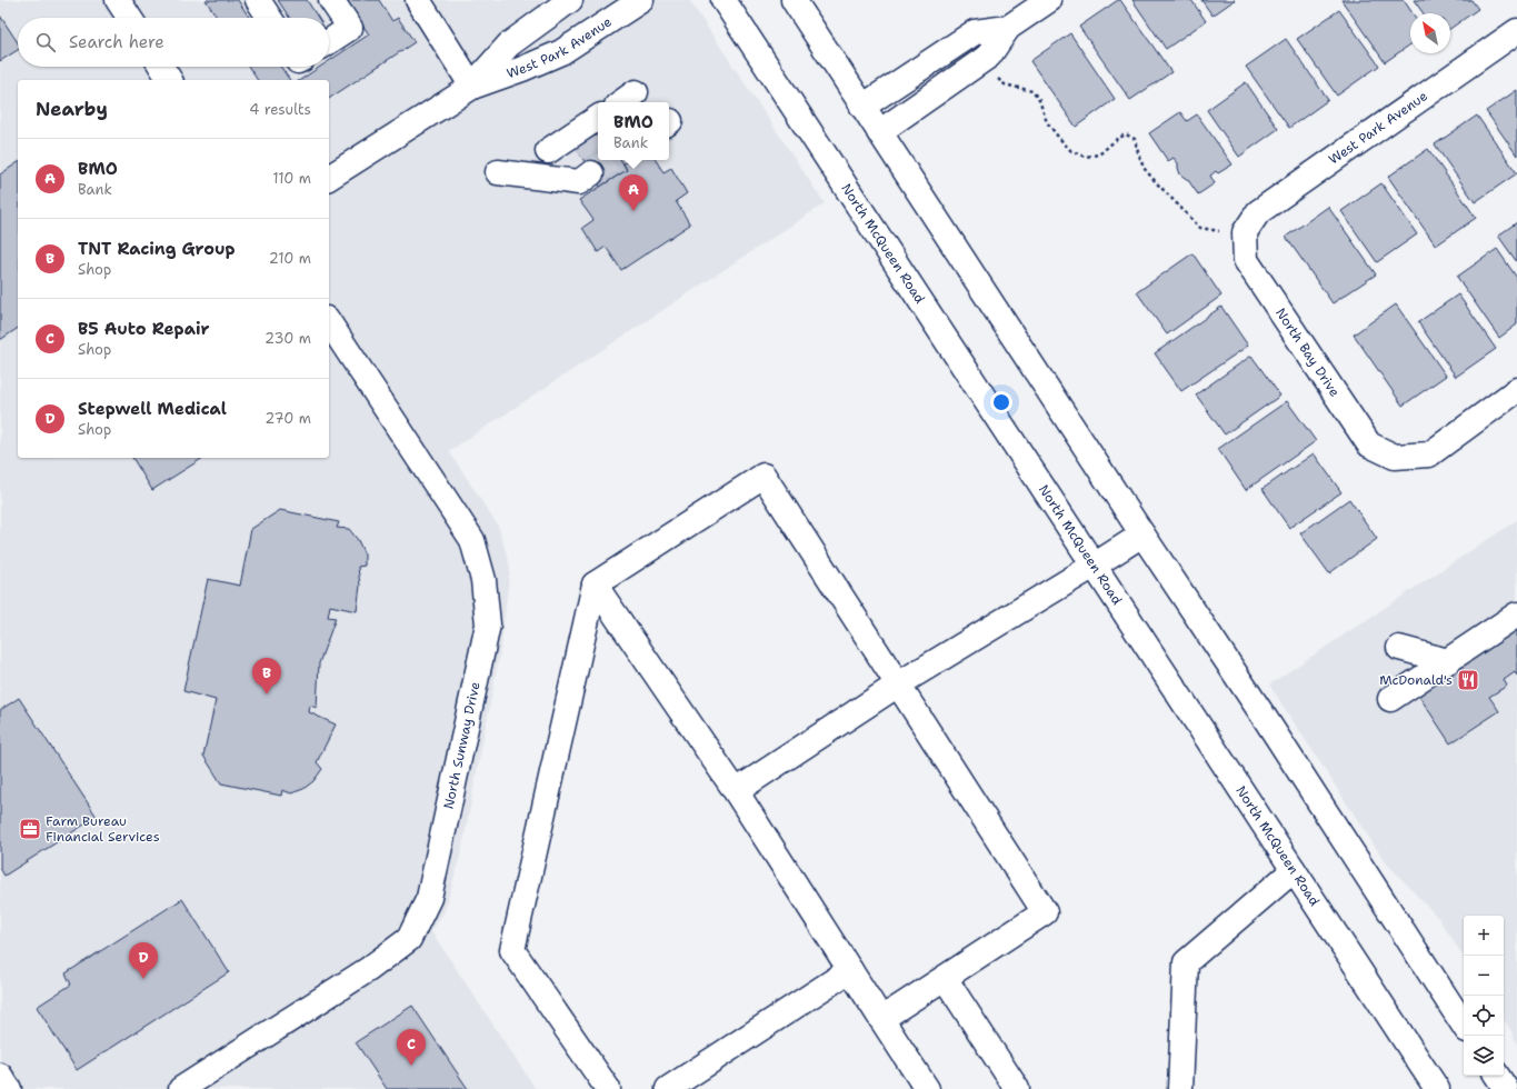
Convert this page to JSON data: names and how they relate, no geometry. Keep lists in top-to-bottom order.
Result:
{
  "streets": {
    "street": [
      "West Park Avenue",
      "North McQueen Road",
      "North Bay Drive",
      "North Sunway Drive"
    ]
  },
  "crossings": [
    ["West Park Avenue", "North Bay Drive"]
  ],
  "places": {
    "restaurant": ["McDonald's"],
    "office": ["Farm Bureau Financial Services"]
  },
  "north": "top left",
  "page": {
    "search": "Search here",
    "heading": ["Nearby", "4 results"],
    "popup": ["BMO", "Bank"],
    "list": [
      {
        "mark": "A",
        "name": "BMO",
        "note": "Bank",
        "value": "110 m"
      },
      {
        "mark": "B",
        "name": "TNT Racing Group",
        "note": "Shop",
        "value": "210 m"
      },
      {
        "mark": "C",
        "name": "B5 Auto Repair",
        "note": "Shop",
        "value": "230 m"
      },
      {
        "mark": "D",
        "name": "Stepwell Medical",
        "note": "Shop",
        "value": "270 m"
      }
    ],
    "pins": [
      "A",
      "B",
      "D",
      "C"
    ],
    "map_buttons": ["+", "−"]
  }
}
